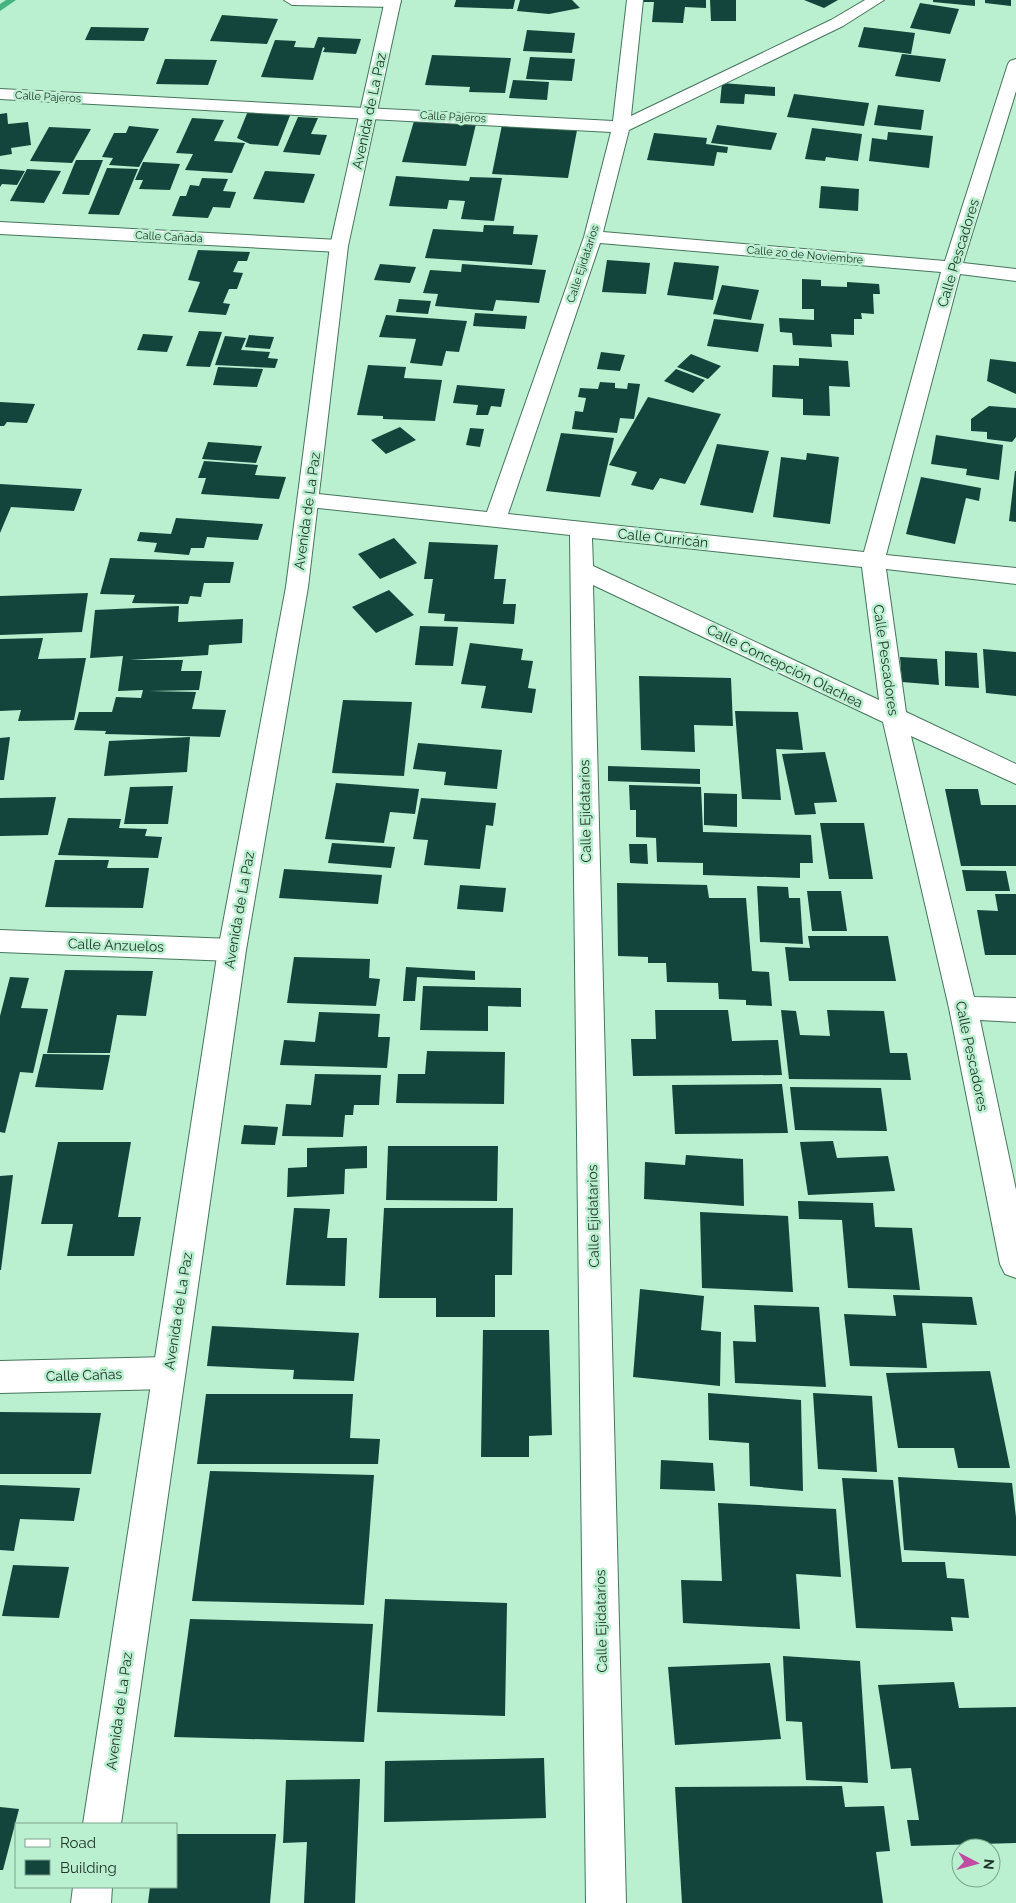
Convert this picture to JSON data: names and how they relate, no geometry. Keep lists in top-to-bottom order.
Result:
{
  "streets": {
    "street": [
      "Calle Pajeros",
      "Avenida de La Paz",
      "Calle Cañada",
      "Calle Pescadores",
      "Calle 20 de Noviembre",
      "Calle Ejidatarios",
      "Calle Curricán",
      "Calle Concepción Olachea",
      "Calle Anzuelos",
      "Calle Cañas"
    ]
  },
  "crossings": [
    ["Calle Pajeros", "Avenida de La Paz"],
    ["Calle Pajeros", "Calle Ejidatarios"],
    ["Avenida de La Paz", "Calle Cañada"],
    ["Avenida de La Paz", "Calle Curricán"],
    ["Avenida de La Paz", "Calle Anzuelos"],
    ["Avenida de La Paz", "Calle Cañas"],
    ["Calle Pescadores", "Calle 20 de Noviembre"],
    ["Calle Pescadores", "Calle Curricán"],
    ["Calle Pescadores", "Calle Concepción Olachea"],
    ["Calle 20 de Noviembre", "Calle Ejidatarios"],
    ["Calle Ejidatarios", "Calle Curricán"],
    ["Calle Ejidatarios", "Calle Concepción Olachea"]
  ],
  "legend": ["Road", "Building"],
  "north": "right"
}
